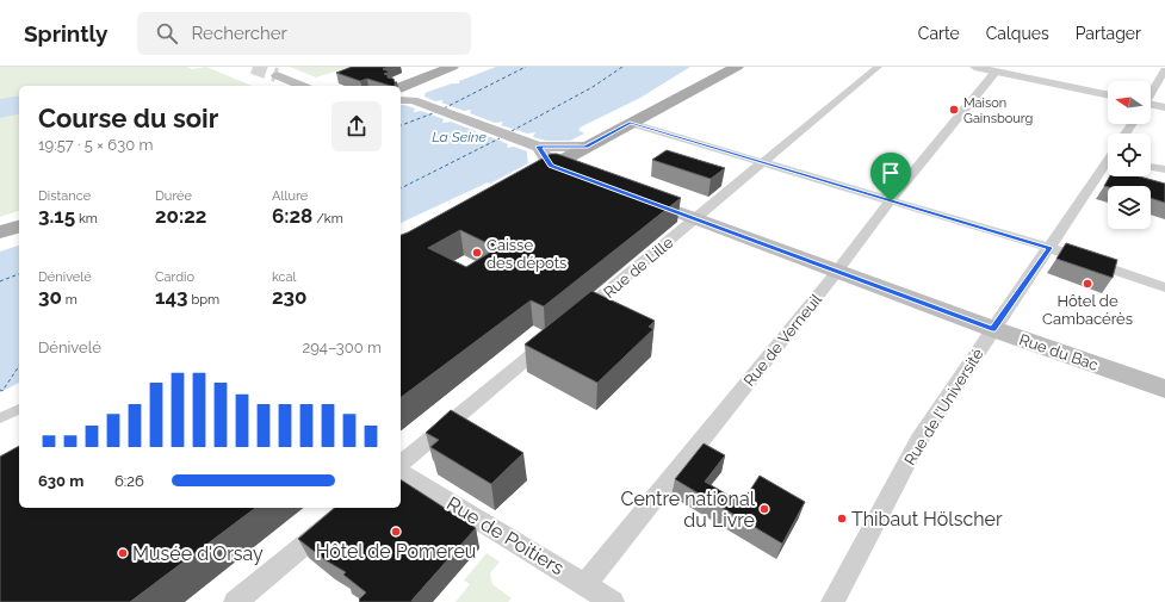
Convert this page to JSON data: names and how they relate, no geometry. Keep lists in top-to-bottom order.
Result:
{
  "streets": {
    "main road": ["Rue du Bac"],
    "street": [
      "Rue de Lille",
      "Rue de Verneuil",
      "Rue de l'Université",
      "Rue de Poitiers"
    ]
  },
  "crossings": [
    ["Rue de Lille", "Rue du Bac"],
    ["Rue de Verneuil", "Rue du Bac"],
    ["Rue de Verneuil", "Rue de Poitiers"],
    ["Rue du Bac", "Rue de l'Université"]
  ],
  "water": ["La Seine"],
  "places": [
    "Maison Gainsbourg",
    "Caisse des dépots",
    "Hôtel de Cambacérès",
    "Centre national du Livre",
    "Thibaut Hölscher",
    "Hôtel de Pomereu",
    "Musée d'Orsay"
  ],
  "north": "left",
  "page": {
    "header": "Sprintly",
    "search": "Rechercher",
    "nav": ["Carte", "Calques", "Partager"],
    "heading": ["Course du soir", "19:57 · 5 × 630 m"],
    "stats": [
      ["Distance", "3.15 km"],
      ["Durée", "20:22"],
      ["Allure", "6:28 /km"],
      ["Dénivelé", "30 m"],
      ["Cardio", "143 bpm"],
      ["kcal", "230"]
    ],
    "chart": ["Dénivelé", "294–300 m"],
    "list": [
      {
        "name": "630 m",
        "note": "6:26"
      }
    ]
  }
}
